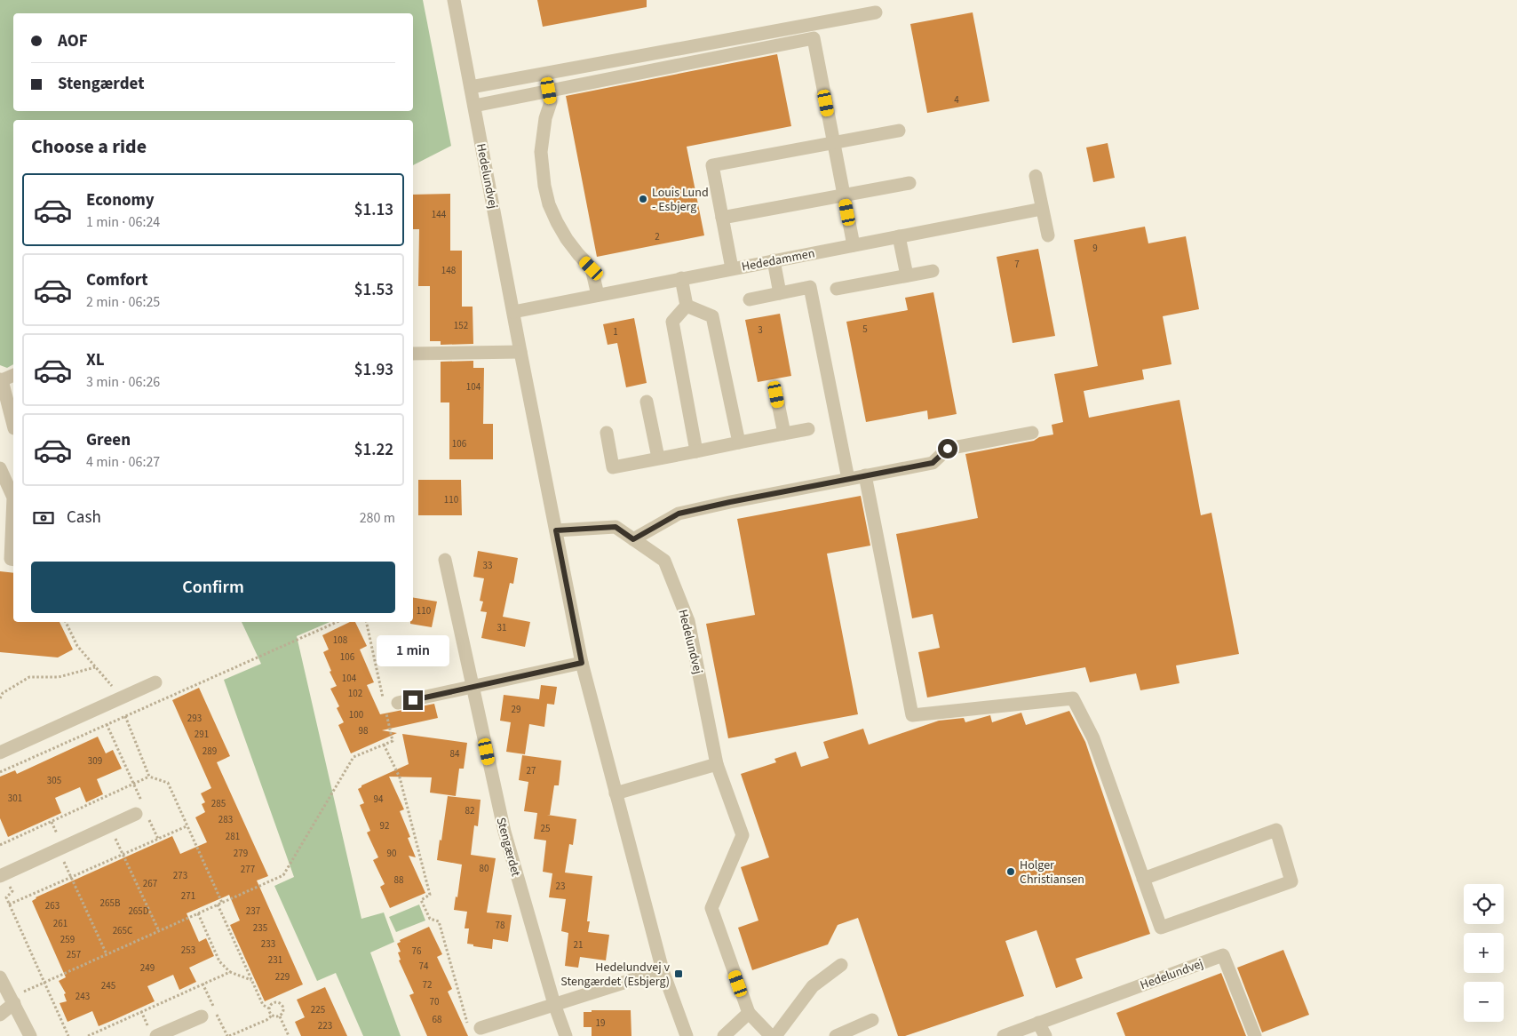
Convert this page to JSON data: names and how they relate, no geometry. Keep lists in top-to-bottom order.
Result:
{
  "streets": {
    "street": ["Hedelundvej", "Hededammen", "Stengærdet"]
  },
  "crossings": [
    ["Hedelundvej", "Hededammen"]
  ],
  "places": {
    "other": ["Louis Lund - Esbjerg", "Holger Christiansen"],
    "transit": ["Hedelundvej v Stengærdet (Esbjerg)"]
  },
  "house_numbers": [
    "4",
    "144",
    "2",
    "9",
    "7",
    "148",
    "152",
    "5",
    "3",
    "1",
    "104",
    "106",
    "110",
    "33",
    "110",
    "31",
    "108",
    "106",
    "104",
    "102",
    "29",
    "100",
    "293",
    "98",
    "291",
    "289",
    "84",
    "309",
    "27",
    "305",
    "301",
    "94",
    "285",
    "82",
    "283",
    "92",
    "25",
    "281",
    "279",
    "90",
    "80",
    "277",
    "273",
    "88",
    "267",
    "23",
    "271",
    "265B",
    "263",
    "265D",
    "237",
    "261",
    "78",
    "235",
    "265C",
    "259",
    "233",
    "21",
    "253",
    "76",
    "257",
    "231",
    "74",
    "249",
    "229",
    "72",
    "245",
    "243",
    "70",
    "225",
    "68",
    "19",
    "223"
  ],
  "page": {
    "banner": ["AOF", "Stengærdet"],
    "heading": "Choose a ride",
    "list": [
      {
        "name": "Economy",
        "note": "1 min · 06:24",
        "value": "$1.13"
      },
      {
        "name": "Comfort",
        "note": "2 min · 06:25",
        "value": "$1.53"
      },
      {
        "name": "XL",
        "note": "3 min · 06:26",
        "value": "$1.93"
      },
      {
        "name": "Green",
        "note": "4 min · 06:27",
        "value": "$1.22"
      }
    ],
    "pay": ["Cash", "280 m"],
    "buttons": "Confirm",
    "bubble": "1 min",
    "map_buttons": ["+", "−"]
  }
}
